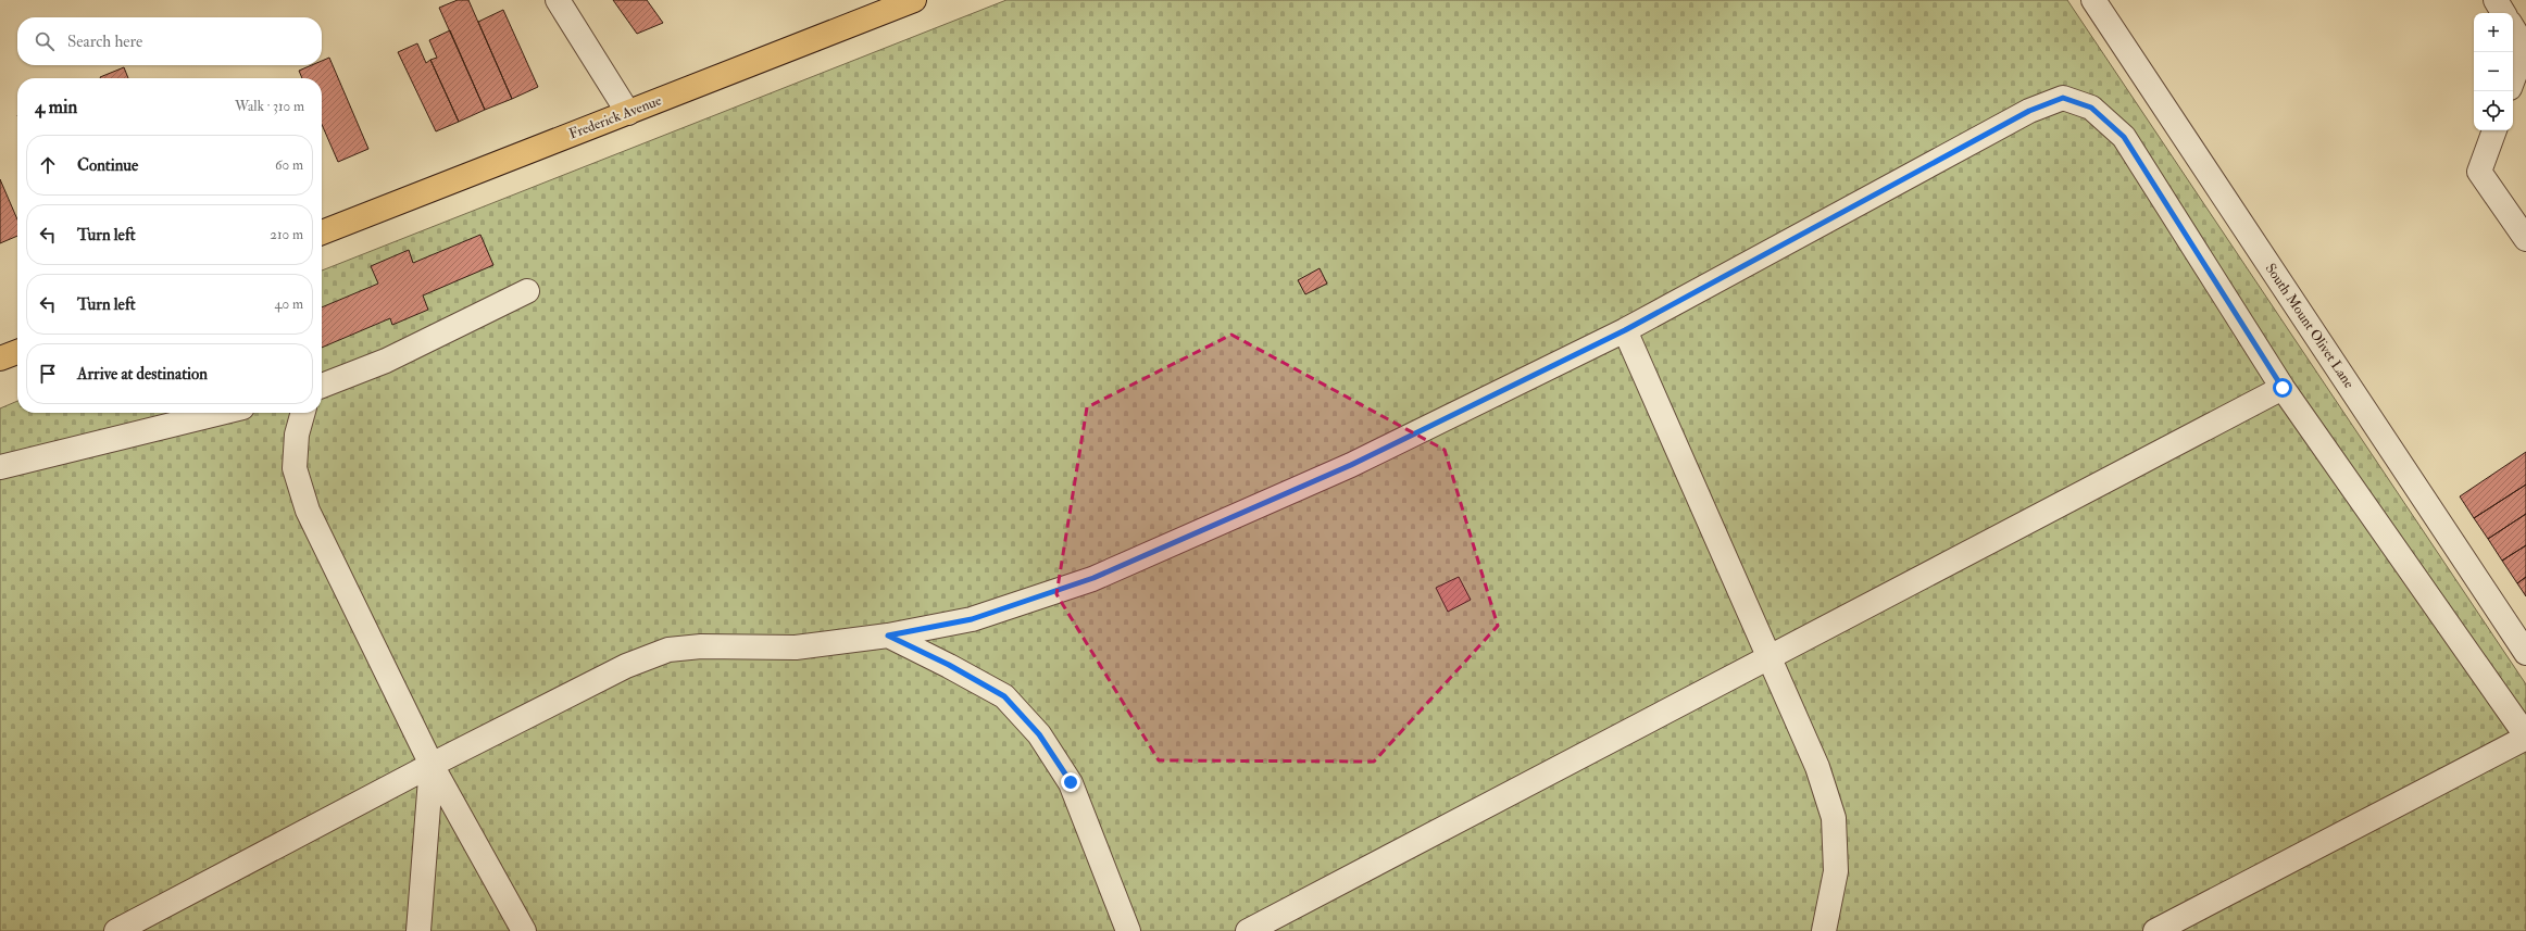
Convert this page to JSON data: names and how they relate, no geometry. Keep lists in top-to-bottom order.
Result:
{
  "streets": {
    "main road": ["Frederick Avenue"],
    "street": ["South Mount Olivet Lane"]
  },
  "page": {
    "map_buttons": ["+", "−"],
    "search": "Search here",
    "heading": ["4 min", "Walk · 310 m"],
    "list": [
      ["Continue", "60 m"],
      ["Turn left", "210 m"],
      ["Turn left", "40 m"],
      "Arrive at destination"
    ]
  }
}
